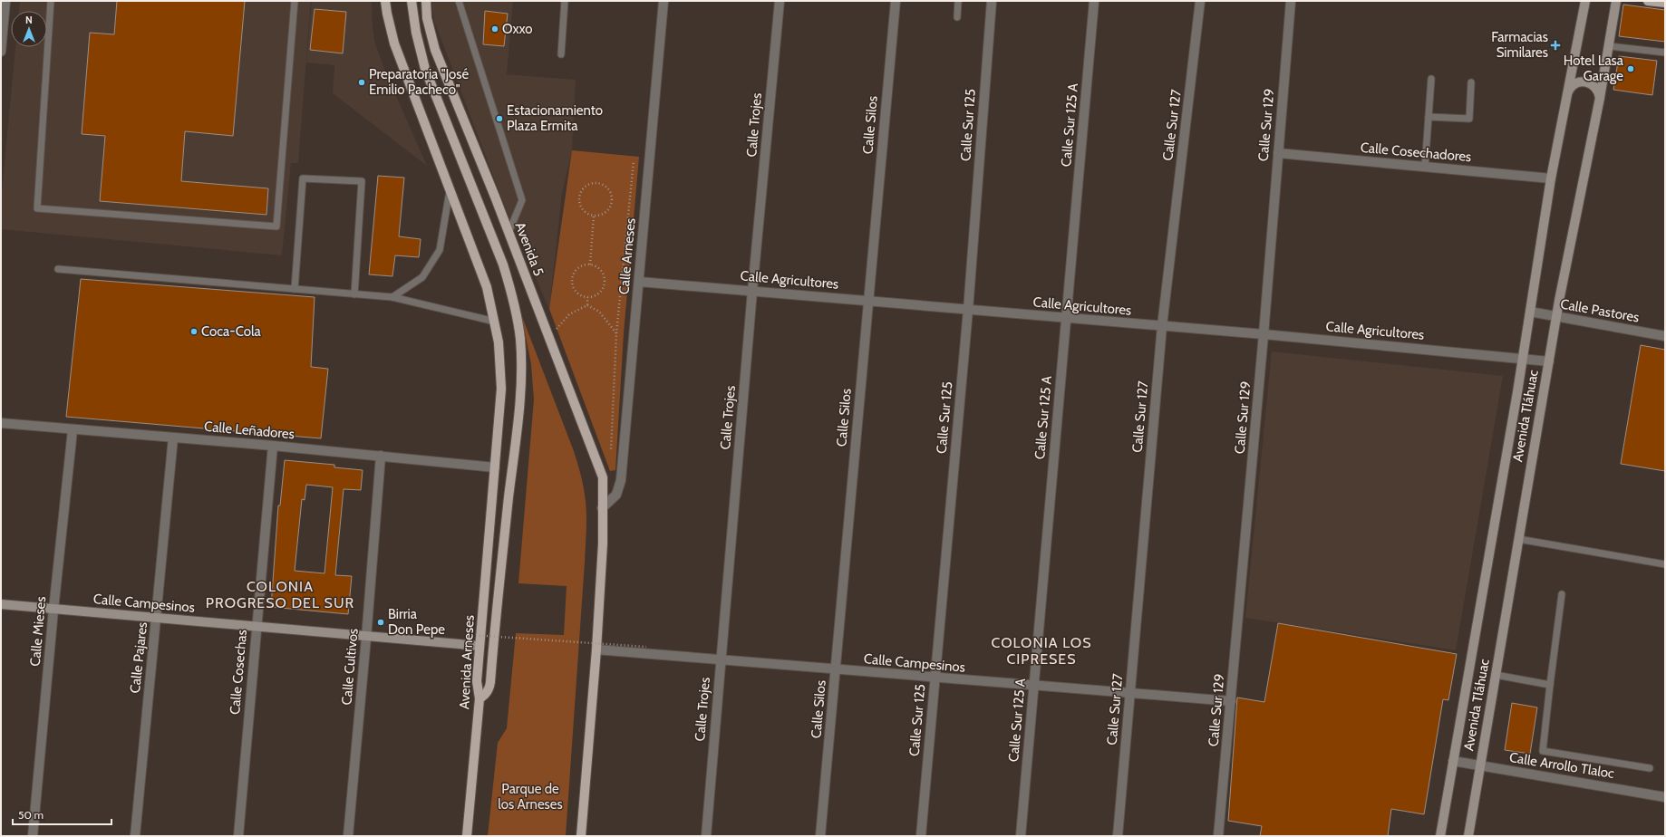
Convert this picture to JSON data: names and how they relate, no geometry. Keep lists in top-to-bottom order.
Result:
{
  "streets": {
    "main road": [
      "Avenida 5",
      "Avenida Tláhuac",
      "Calle Campesinos",
      "Avenida Arneses"
    ],
    "street": [
      "Calle Trojes",
      "Calle Silos",
      "Calle Sur 125",
      "Calle Sur 125 A",
      "Calle Sur 127",
      "Calle Sur 129",
      "Calle Cosechadores",
      "Calle Arneses",
      "Calle Agricultores",
      "Calle Pastores",
      "Calle Leñadores",
      "Calle Mieses",
      "Calle Pajares",
      "Calle Cultivos",
      "Calle Cosechas",
      "Calle Arrollo Tlaloc"
    ]
  },
  "crossings": [
    ["Calle Trojes", "Calle Agricultores"],
    ["Calle Trojes", "Calle Campesinos"],
    ["Calle Silos", "Calle Agricultores"],
    ["Calle Silos", "Calle Campesinos"],
    ["Calle Sur 125", "Calle Agricultores"],
    ["Calle Sur 125", "Calle Campesinos"],
    ["Calle Sur 125 A", "Calle Agricultores"],
    ["Calle Sur 125 A", "Calle Campesinos"],
    ["Calle Sur 127", "Calle Agricultores"],
    ["Calle Sur 127", "Calle Campesinos"],
    ["Calle Sur 129", "Calle Cosechadores"],
    ["Calle Sur 129", "Calle Agricultores"],
    ["Calle Sur 129", "Calle Campesinos"],
    ["Calle Cosechadores", "Avenida Tláhuac"],
    ["Avenida 5", "Calle Arneses"],
    ["Calle Arneses", "Calle Agricultores"],
    ["Calle Agricultores", "Avenida Tláhuac"],
    ["Calle Pastores", "Avenida Tláhuac"],
    ["Avenida Tláhuac", "Calle Arrollo Tlaloc"],
    ["Calle Leñadores", "Calle Mieses"],
    ["Calle Leñadores", "Calle Pajares"],
    ["Calle Leñadores", "Avenida Arneses"],
    ["Calle Leñadores", "Calle Cultivos"],
    ["Calle Leñadores", "Calle Cosechas"],
    ["Calle Campesinos", "Calle Mieses"],
    ["Calle Campesinos", "Calle Pajares"],
    ["Calle Campesinos", "Avenida Arneses"],
    ["Calle Campesinos", "Calle Cultivos"],
    ["Calle Campesinos", "Calle Cosechas"]
  ],
  "districts": ["COLONIA PROGRESO DEL SUR", "COLONIA LOS CIPRESES"],
  "parks": ["Parque de los Arneses"],
  "places": {
    "other": [
      "Oxxo",
      "Hotel Lasa Garage",
      "Preparatoria \"José Emilio Pacheco\"",
      "Estacionamiento Plaza Ermita",
      "Coca-Cola",
      "Birria Don Pepe"
    ],
    "health": ["Farmacias Similares"]
  },
  "scale_bar": "50 m",
  "north": "top"
}
